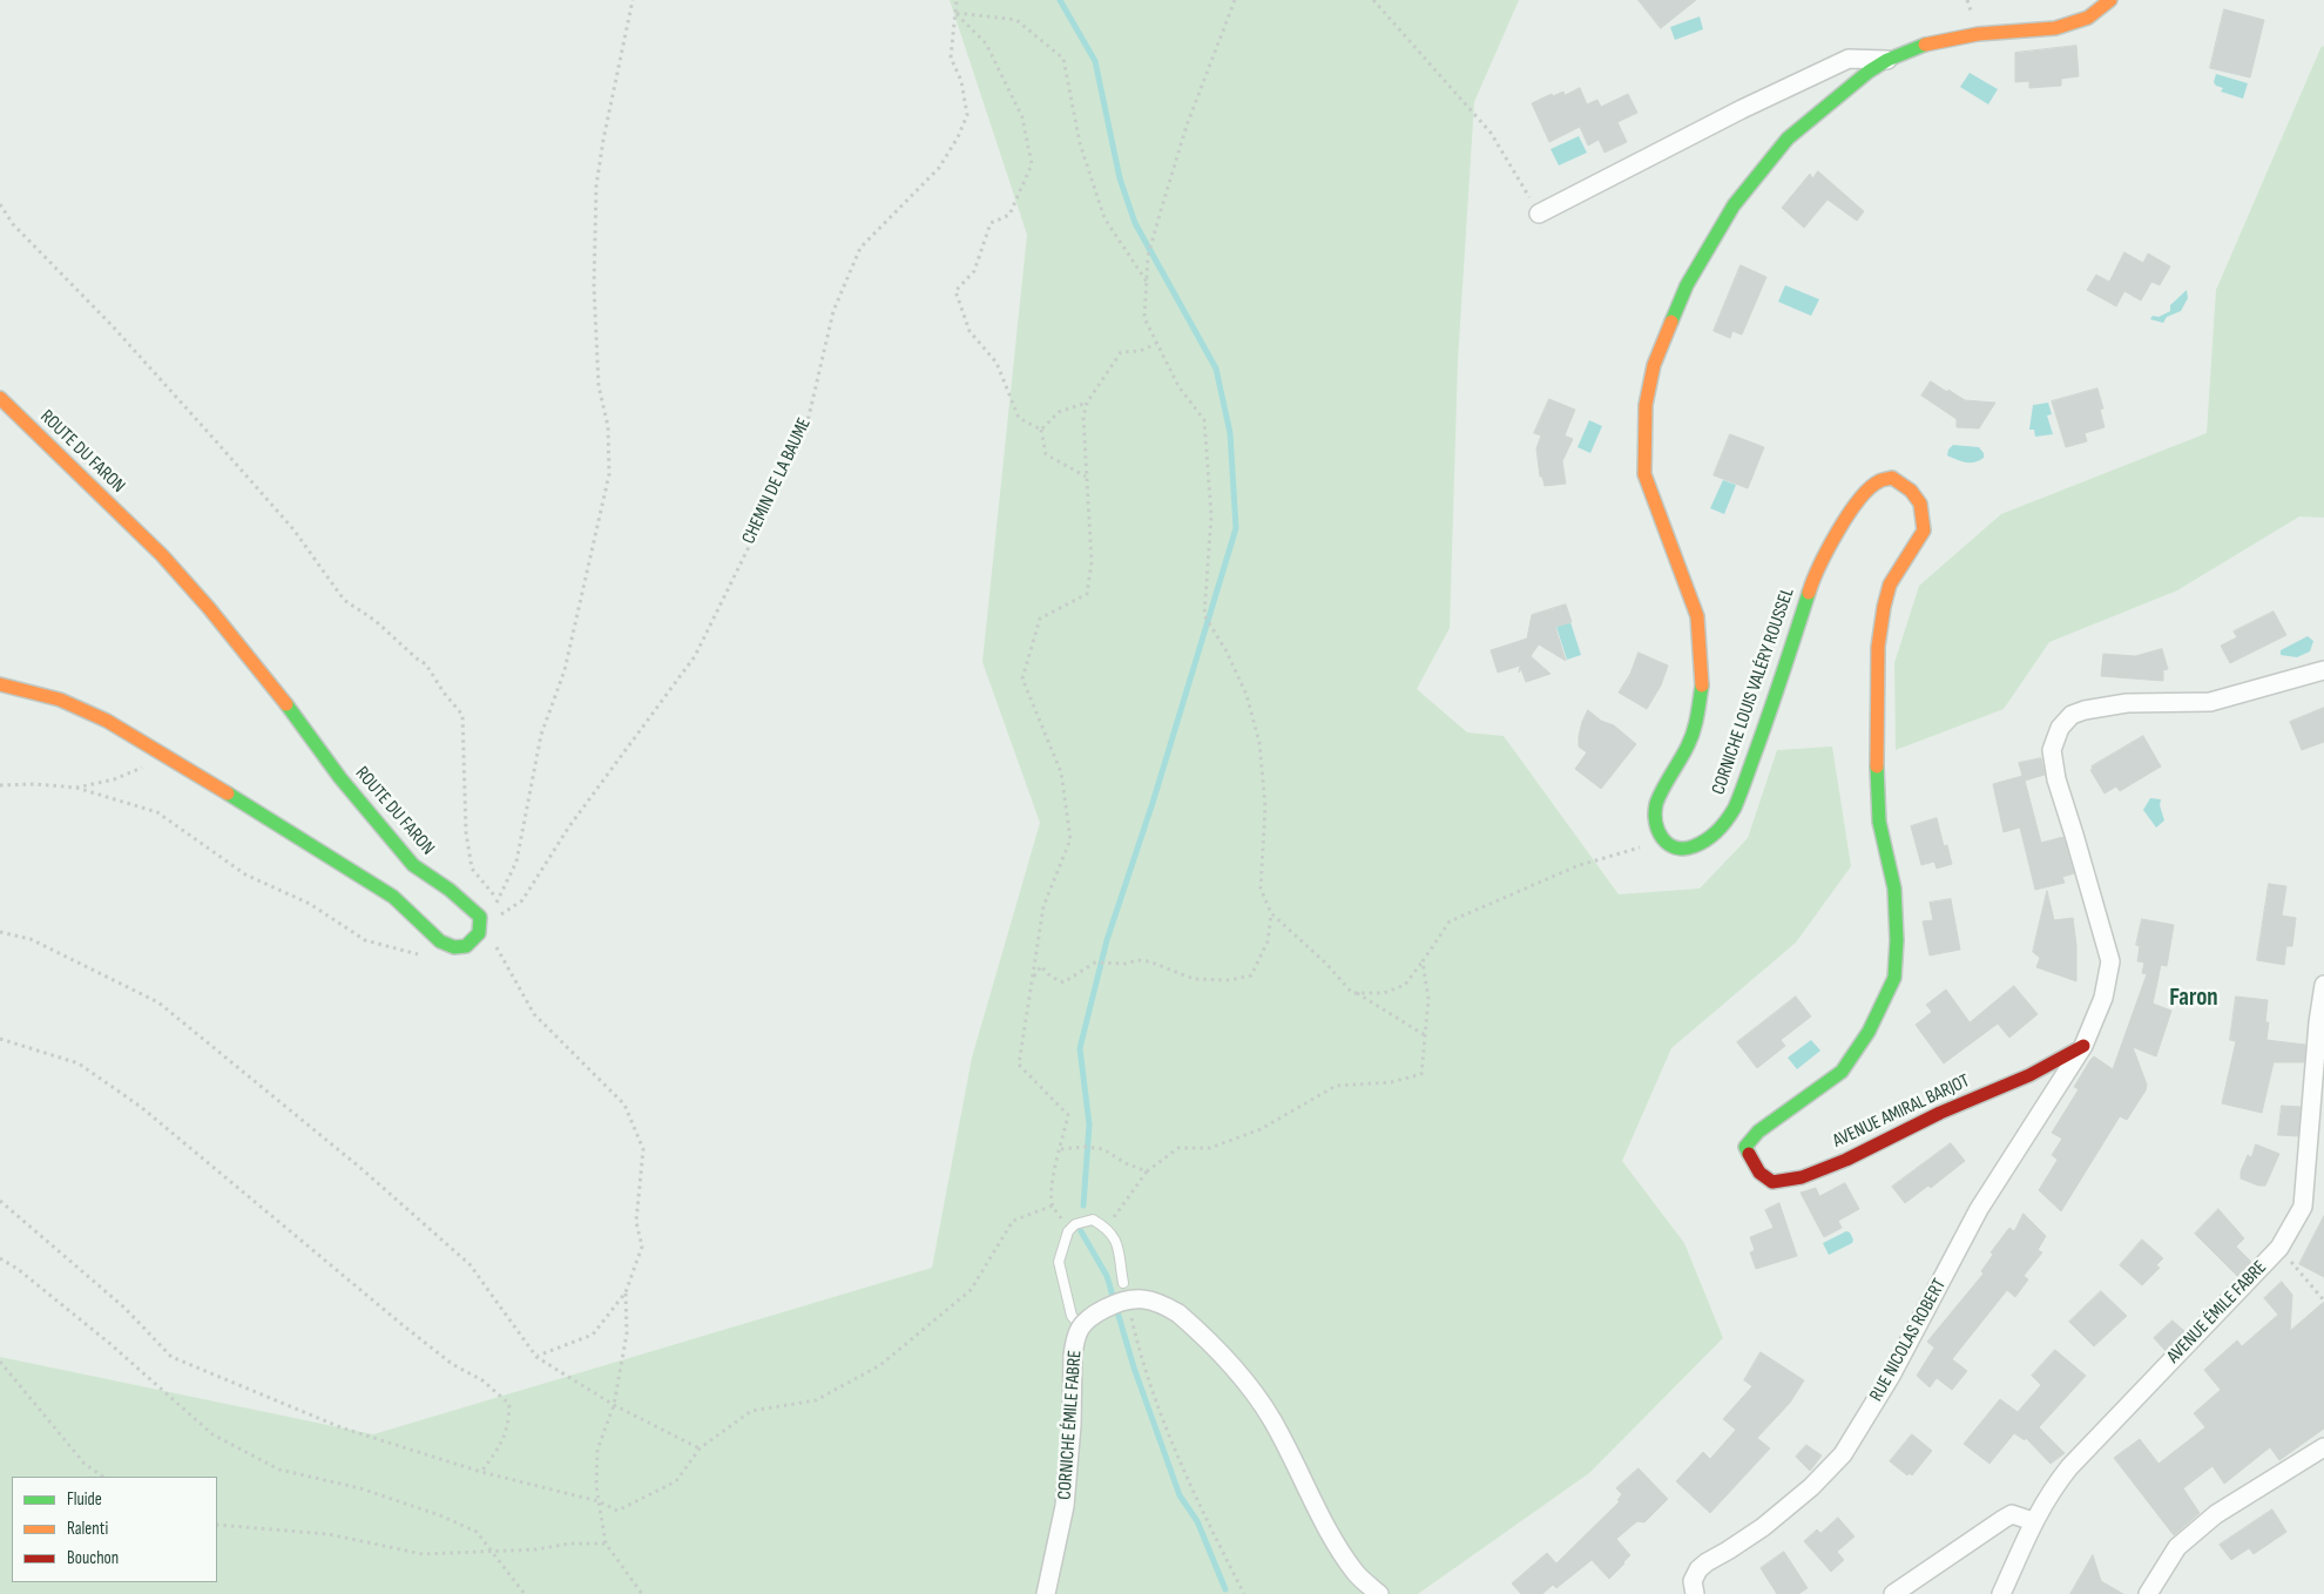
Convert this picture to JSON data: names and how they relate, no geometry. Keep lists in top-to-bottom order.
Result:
{
  "streets": {
    "street": [
      "ROUTE DU FARON",
      "CORNICHE LOUIS VALÉRY ROUSSEL",
      "AVENUE AMIRAL BARJOT",
      "AVENUE ÉMILE FABRE",
      "RUE NICOLAS ROBERT",
      "CORNICHE ÉMILE FABRE"
    ],
    "path": ["CHEMIN DE LA BAUME"]
  },
  "crossings": [
    ["ROUTE DU FARON", "CHEMIN DE LA BAUME"],
    ["CORNICHE LOUIS VALÉRY ROUSSEL", "AVENUE AMIRAL BARJOT"],
    ["AVENUE AMIRAL BARJOT", "RUE NICOLAS ROBERT"]
  ],
  "districts": ["Faron"],
  "legend": ["Fluide", "Ralenti", "Bouchon"]
}
